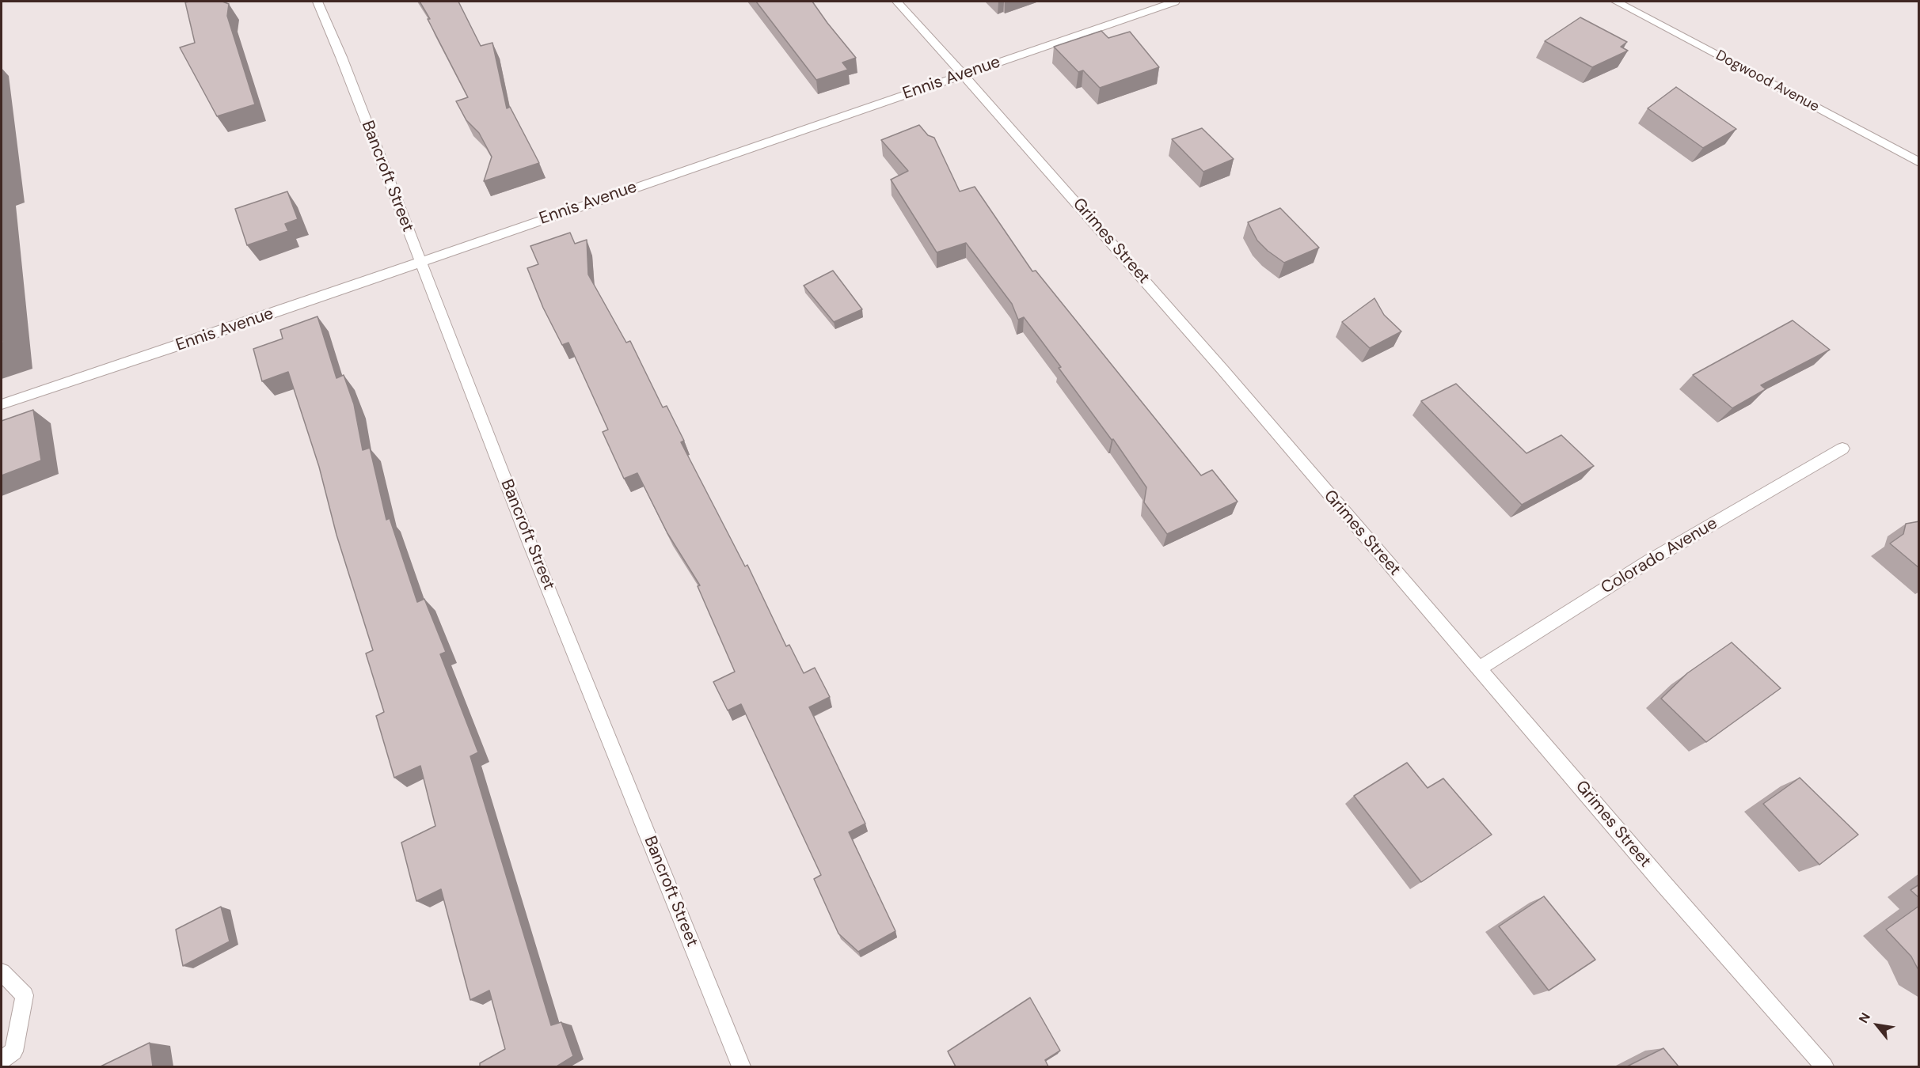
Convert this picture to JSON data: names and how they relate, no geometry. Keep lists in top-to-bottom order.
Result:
{
  "streets": {
    "street": [
      "Ennis Avenue",
      "Dogwood Avenue",
      "Bancroft Street",
      "Grimes Street",
      "Colorado Avenue"
    ]
  },
  "crossings": [
    ["Ennis Avenue", "Bancroft Street"],
    ["Ennis Avenue", "Grimes Street"],
    ["Grimes Street", "Colorado Avenue"]
  ],
  "north": "top left"
}
